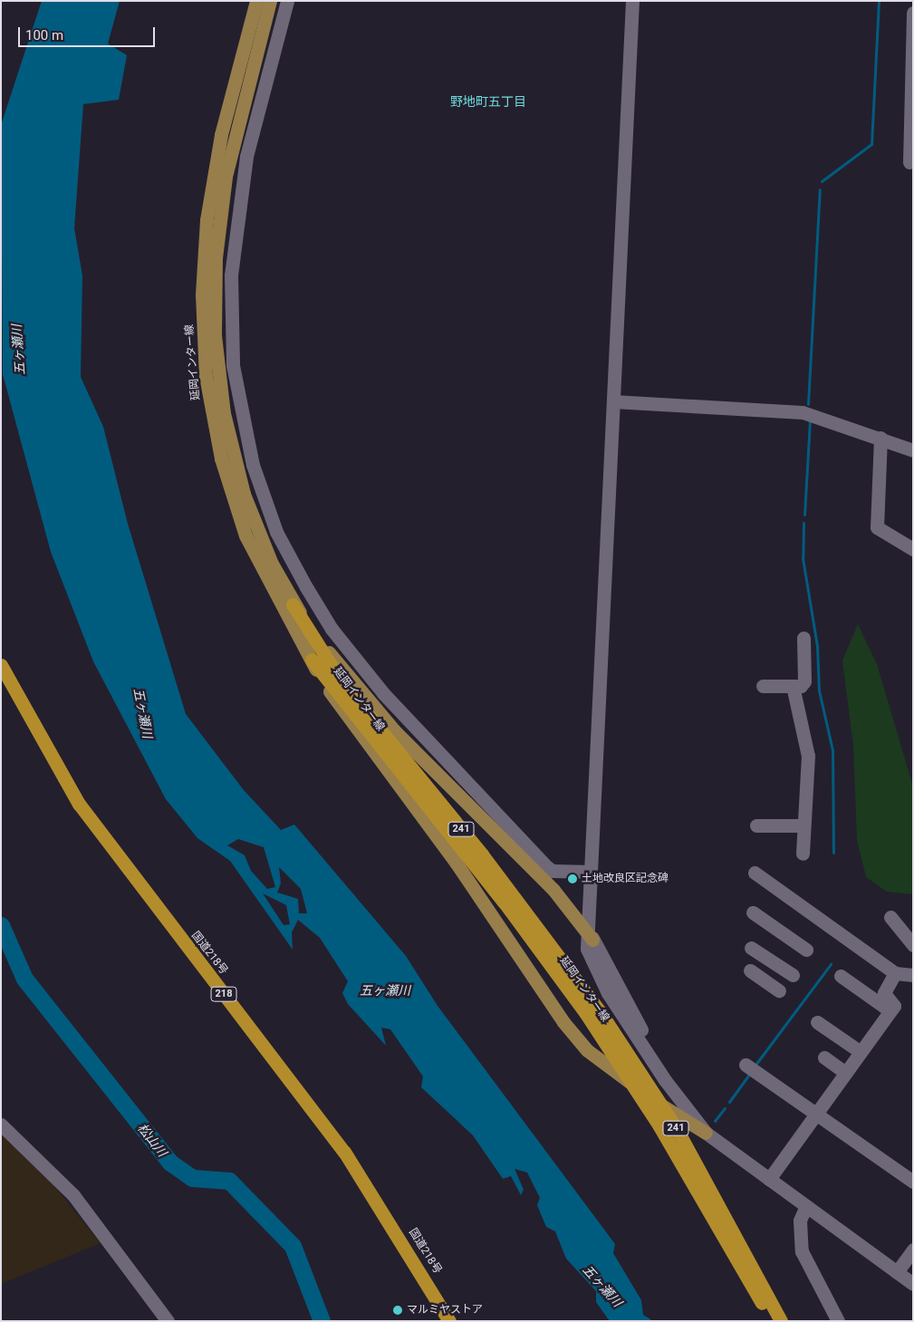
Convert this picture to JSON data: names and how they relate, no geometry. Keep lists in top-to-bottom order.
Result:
{
  "streets": {
    "highway": [
      "延岡インター線",
      "241",
      "国道218号",
      "218"
    ]
  },
  "crossings": [
    ["延岡インター線", "241"]
  ],
  "districts": ["野地町五丁目"],
  "water": ["五ヶ瀬川", "松山川"],
  "places": ["土地改良区記念碑", "マルミヤストア"],
  "scale_bar": "100 m"
}
